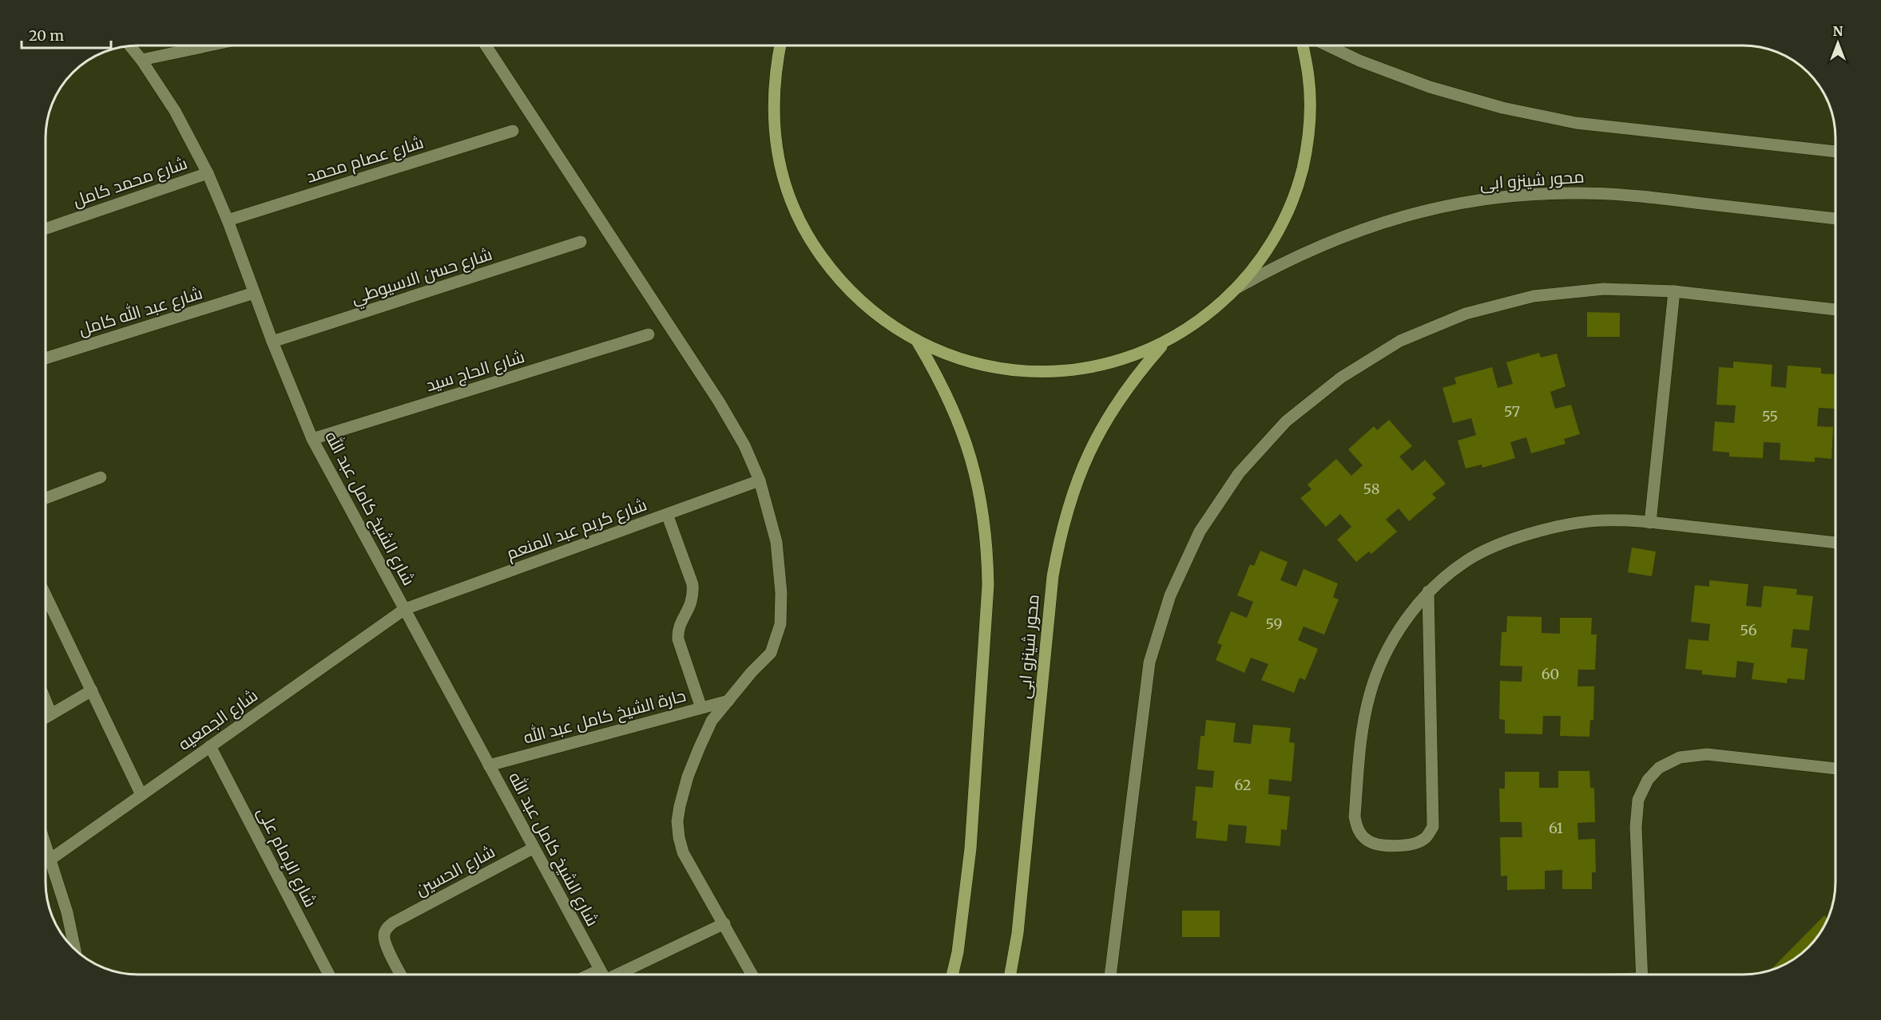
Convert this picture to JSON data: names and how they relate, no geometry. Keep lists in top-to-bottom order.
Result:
{
  "streets": {
    "main road": ["محور شينزو ابى"],
    "street": [
      "شارع عصام محمد",
      "شارع محمد كامل",
      "شارع حسن الاسيوطي",
      "شارع عبد الله كامل",
      "شارع الحاج سيد",
      "شارع الشيخ كامل عبد الله",
      "شارع كريم عبد المنعم",
      "حارة الشيخ كامل عبد الله",
      "شارع الجمعيه",
      "شارع الإمام على",
      "شارع الحسين"
    ]
  },
  "crossings": [
    ["شارع عصام محمد", "شارع الشيخ كامل عبد الله"],
    ["شارع محمد كامل", "شارع الشيخ كامل عبد الله"],
    ["شارع حسن الاسيوطي", "شارع الشيخ كامل عبد الله"],
    ["شارع عبد الله كامل", "شارع الشيخ كامل عبد الله"],
    ["شارع الحاج سيد", "شارع الشيخ كامل عبد الله"],
    ["شارع الشيخ كامل عبد الله", "شارع كريم عبد المنعم"],
    ["شارع الشيخ كامل عبد الله", "حارة الشيخ كامل عبد الله"],
    ["شارع الشيخ كامل عبد الله", "شارع الجمعيه"],
    ["شارع الشيخ كامل عبد الله", "شارع الحسين"],
    ["شارع كريم عبد المنعم", "شارع الجمعيه"],
    ["شارع الجمعيه", "شارع الإمام على"]
  ],
  "house_numbers": [
    "57",
    "55",
    "58",
    "59",
    "56",
    "60",
    "62",
    "61"
  ],
  "scale_bar": "20 m",
  "north": "top"
}
